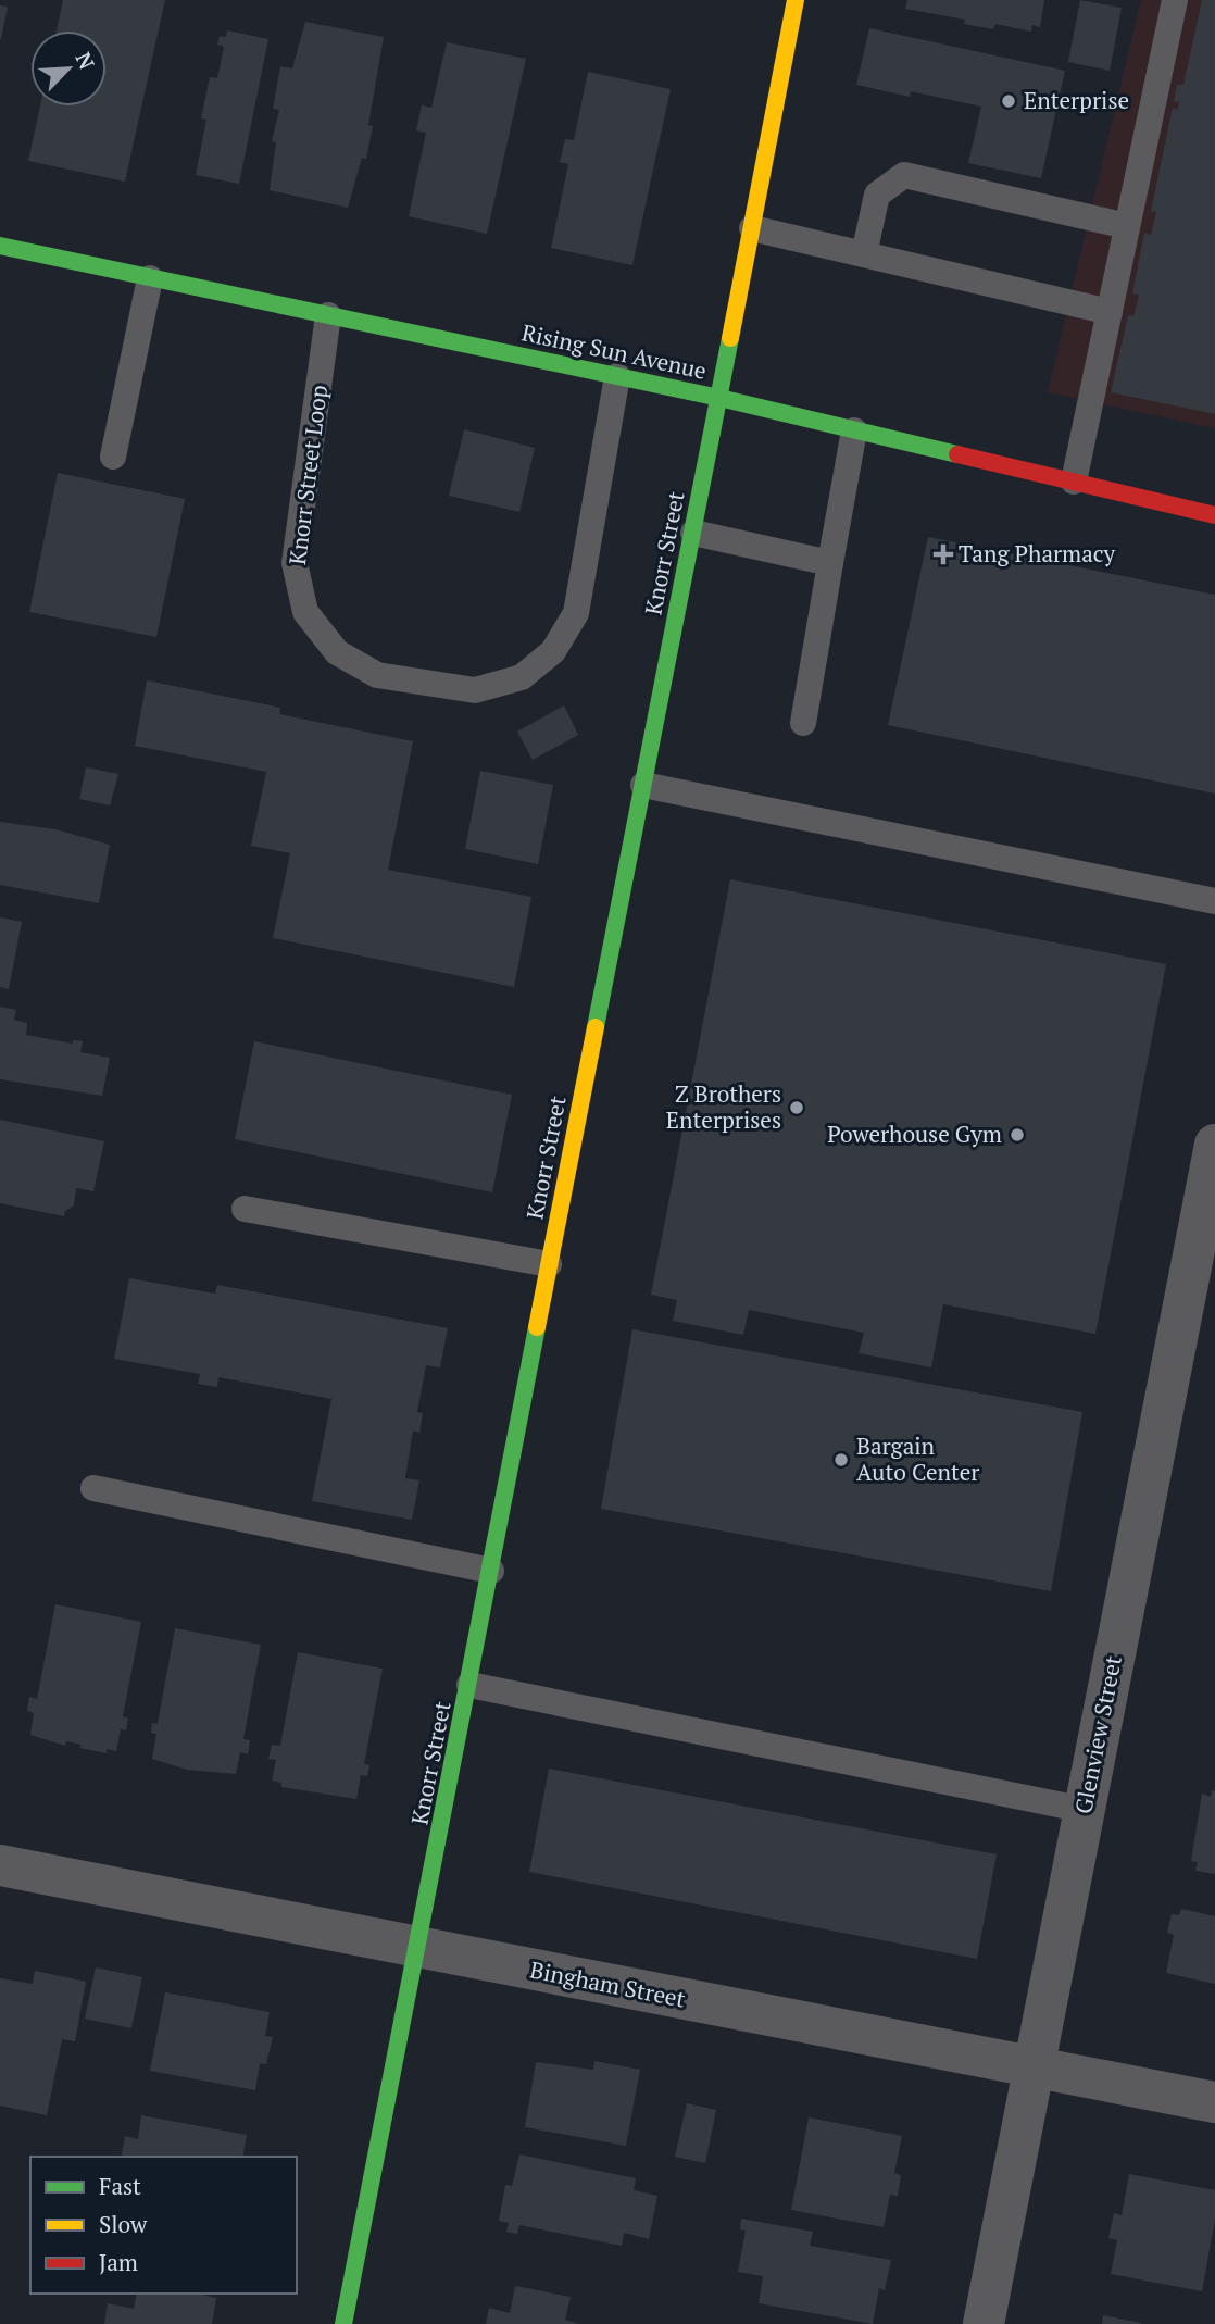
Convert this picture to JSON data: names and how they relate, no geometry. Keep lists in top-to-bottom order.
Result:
{
  "streets": {
    "street": [
      "Rising Sun Avenue",
      "Knorr Street",
      "Glenview Street",
      "Bingham Street"
    ],
    "lane": ["Knorr Street Loop"]
  },
  "crossings": [
    ["Rising Sun Avenue", "Knorr Street Loop"],
    ["Rising Sun Avenue", "Knorr Street"],
    ["Knorr Street", "Bingham Street"],
    ["Glenview Street", "Bingham Street"]
  ],
  "places": {
    "other": [
      "Enterprise",
      "Z Brothers Enterprises",
      "Powerhouse Gym",
      "Bargain Auto Center"
    ],
    "health": ["Tang Pharmacy"]
  },
  "legend": ["Fast", "Slow", "Jam"],
  "north": "top right"
}
